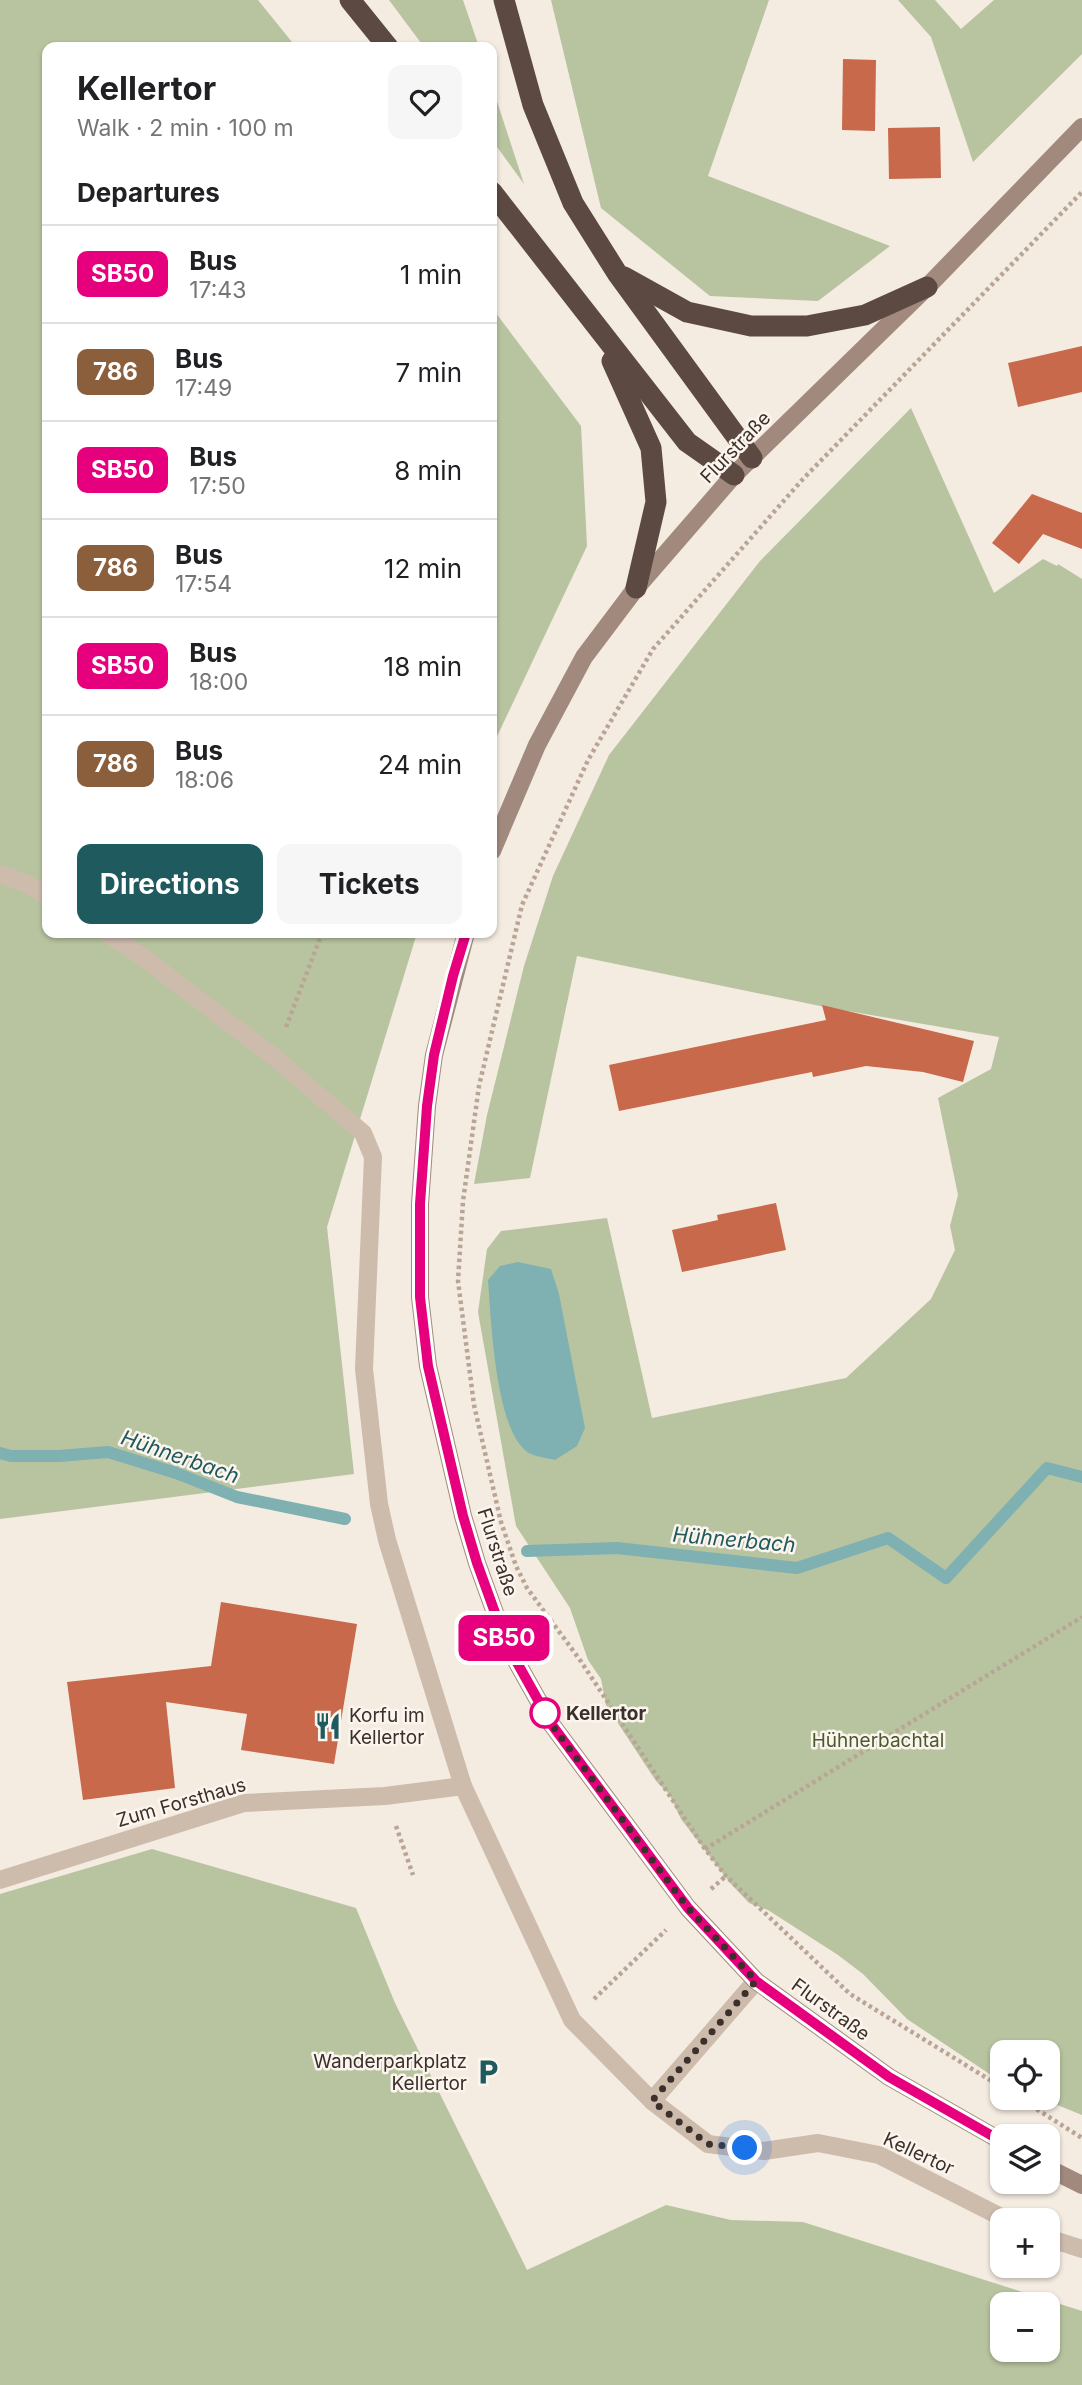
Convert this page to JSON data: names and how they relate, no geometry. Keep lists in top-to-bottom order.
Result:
{
  "streets": {
    "main road": ["Flurstraße"],
    "street": ["Zum Forsthaus", "Kellertor"]
  },
  "crossings": [
    ["Zum Forsthaus", "Kellertor"]
  ],
  "water": ["Hühnerbach"],
  "parks": ["Hühnerbachtal"],
  "places": {
    "other": ["Kellertor"],
    "restaurant": ["Korfu im Kellertor"],
    "parking": ["Wanderparkplatz Kellertor"]
  },
  "lines": ["bus line SB50"],
  "page": {
    "on_map": "SB50",
    "heading": [
      ["Kellertor", "Walk · 2 min · 100 m"],
      "Departures"
    ],
    "list": [
      {
        "mark": "SB50",
        "name": "Bus",
        "note": "17:43",
        "value": "1 min"
      },
      {
        "mark": "786",
        "name": "Bus",
        "note": "17:49",
        "value": "7 min"
      },
      {
        "mark": "SB50",
        "name": "Bus",
        "note": "17:50",
        "value": "8 min"
      },
      {
        "mark": "786",
        "name": "Bus",
        "note": "17:54",
        "value": "12 min"
      },
      {
        "mark": "SB50",
        "name": "Bus",
        "note": "18:00",
        "value": "18 min"
      },
      {
        "mark": "786",
        "name": "Bus",
        "note": "18:06",
        "value": "24 min"
      }
    ],
    "buttons": ["Directions", "Tickets"],
    "map_buttons": ["+", "−"]
  }
}
